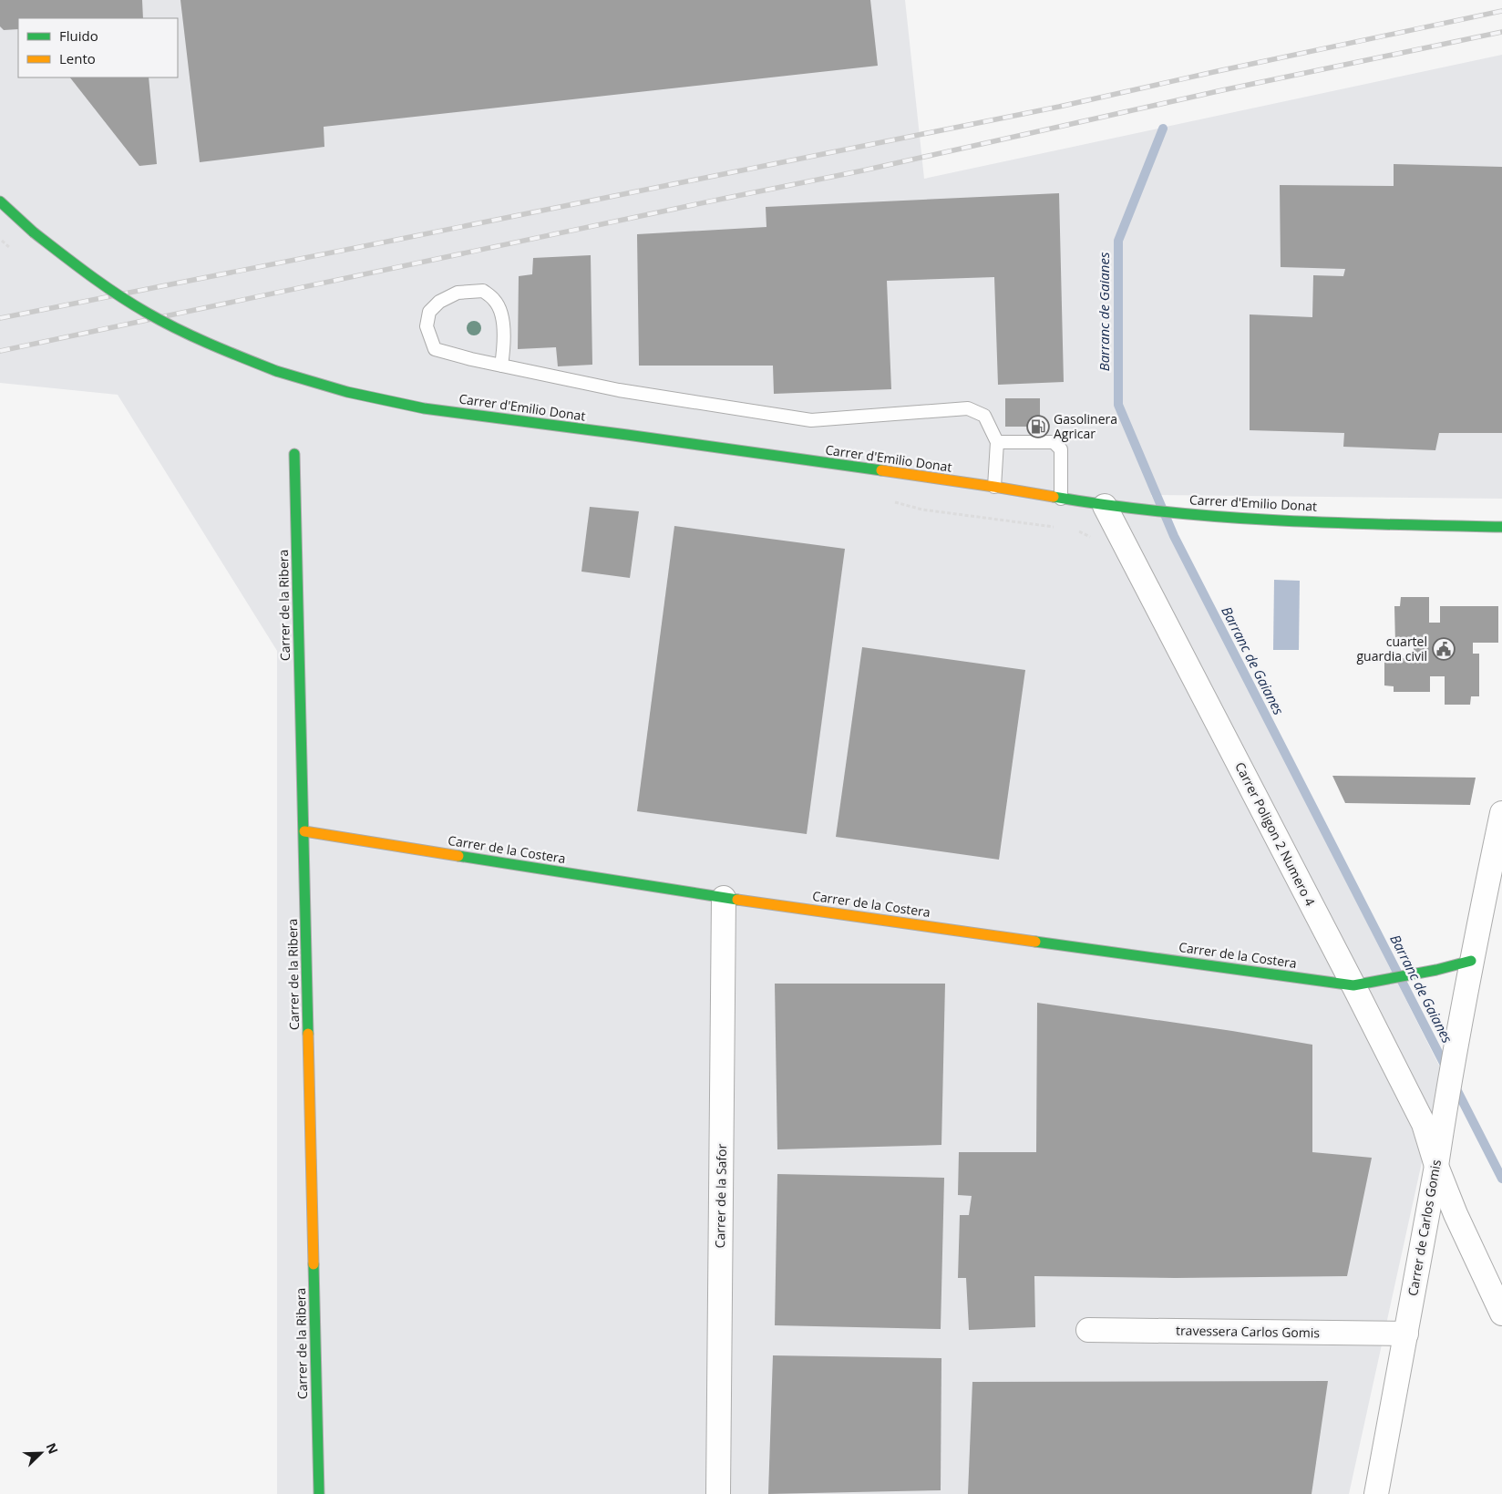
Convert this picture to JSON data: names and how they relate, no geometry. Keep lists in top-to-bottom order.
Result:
{
  "streets": {
    "street": [
      "Carrer d'Emilio Donat",
      "Carrer de la Ribera",
      "Carrer Poligon 2 Numero 4",
      "Carrer de la Costera",
      "Carrer de la Safor",
      "Carrer de Carlos Gomis",
      "travessera Carlos Gomis"
    ]
  },
  "crossings": [
    ["Carrer d'Emilio Donat", "Carrer Poligon 2 Numero 4"],
    ["Carrer de la Ribera", "Carrer de la Costera"],
    ["Carrer Poligon 2 Numero 4", "Carrer de la Costera"],
    ["Carrer Poligon 2 Numero 4", "Carrer de Carlos Gomis"],
    ["Carrer de la Costera", "Carrer de la Safor"],
    ["Carrer de la Costera", "Carrer de Carlos Gomis"],
    ["Carrer de Carlos Gomis", "travessera Carlos Gomis"]
  ],
  "water": ["Barranc de Gaianes"],
  "places": {
    "fuel station": ["Gasolinera Agricar"],
    "public building": ["cuartel guardia civil"]
  },
  "legend": ["Fluido", "Lento"],
  "north": "top right"
}
